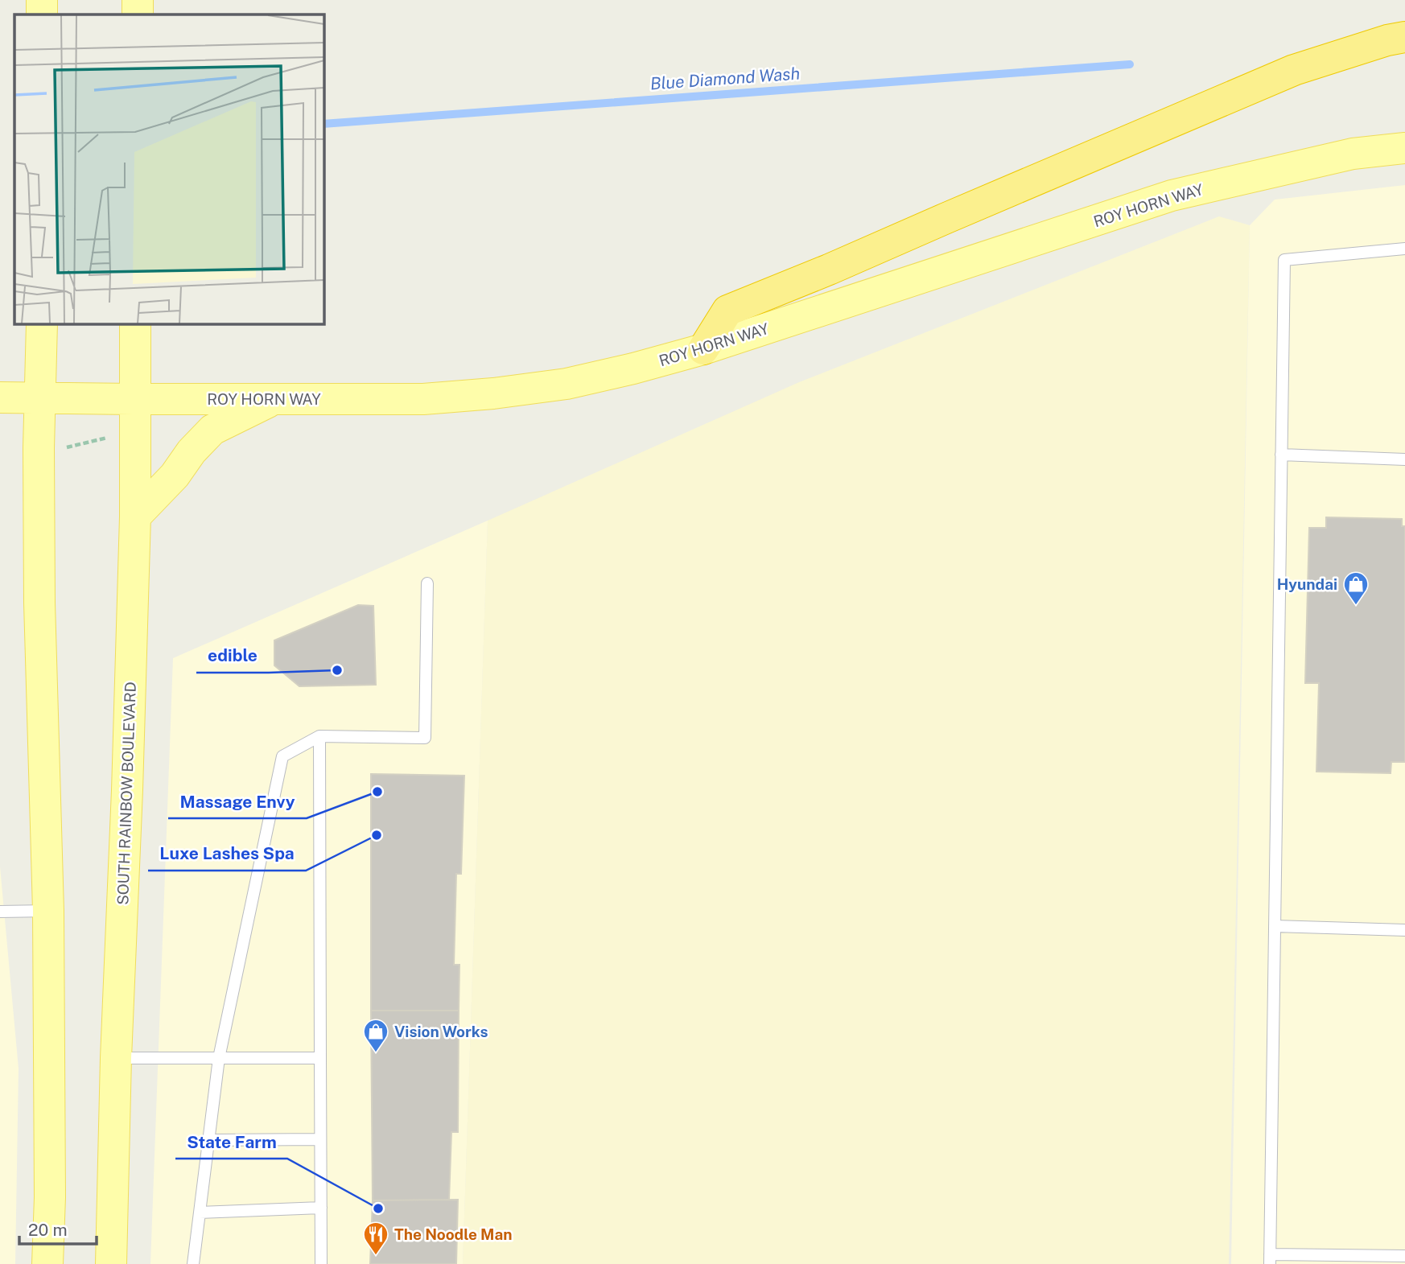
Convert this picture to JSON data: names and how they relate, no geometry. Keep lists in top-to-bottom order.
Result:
{
  "streets": {
    "main road": ["ROY HORN WAY", "SOUTH RAINBOW BOULEVARD"]
  },
  "crossings": [
    ["ROY HORN WAY", "SOUTH RAINBOW BOULEVARD"]
  ],
  "water": ["Blue Diamond Wash"],
  "places": {
    "shop": ["Hyundai", "Vision Works"],
    "other": [
      "edible",
      "Massage Envy",
      "Luxe Lashes Spa",
      "State Farm"
    ],
    "restaurant": ["The Noodle Man"]
  },
  "scale_bar": "20 m"
}
